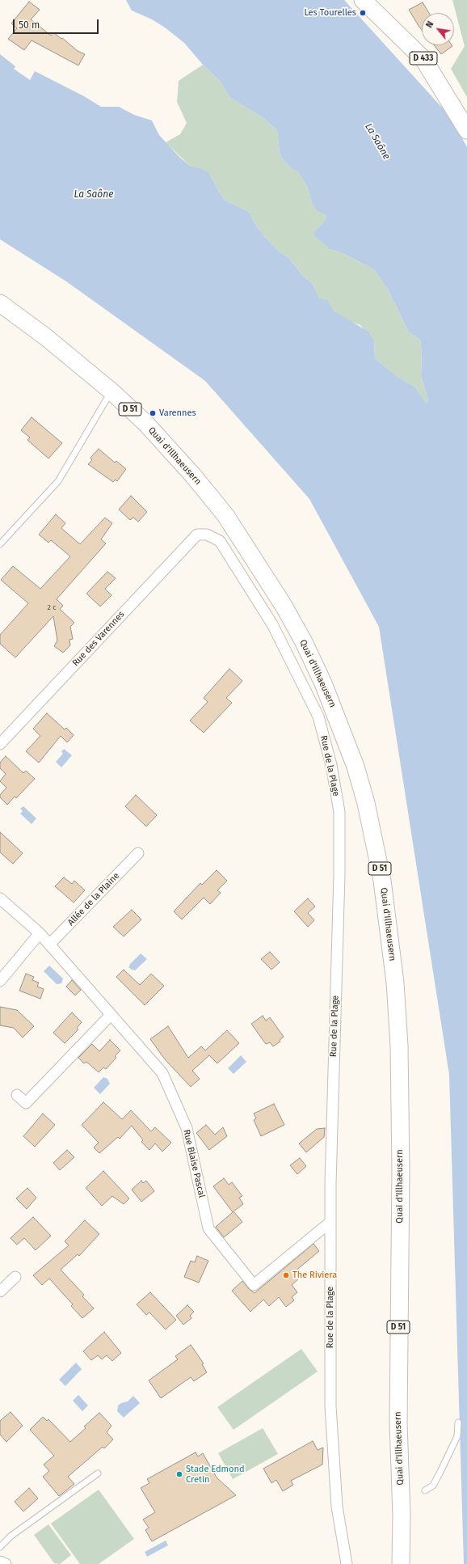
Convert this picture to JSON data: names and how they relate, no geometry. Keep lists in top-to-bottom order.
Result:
{
  "streets": {
    "main road": ["D 433", "D 51", "Quai d'Illhaeusern"],
    "street": [
      "Rue des Varennes",
      "Rue de la Plage",
      "Allée de la Plaine",
      "Rue Blaise Pascal"
    ]
  },
  "crossings": [
    ["Rue des Varennes", "Rue de la Plage"],
    ["Rue de la Plage", "Rue Blaise Pascal"],
    ["Allée de la Plaine", "Rue Blaise Pascal"]
  ],
  "water": ["La Saône"],
  "places": [
    "Les Tourelles",
    "Varennes",
    "The Riviera",
    "Stade Edmond Cretin"
  ],
  "house_numbers": ["2 c"],
  "scale_bar": "50 m",
  "north": "top left"
}
